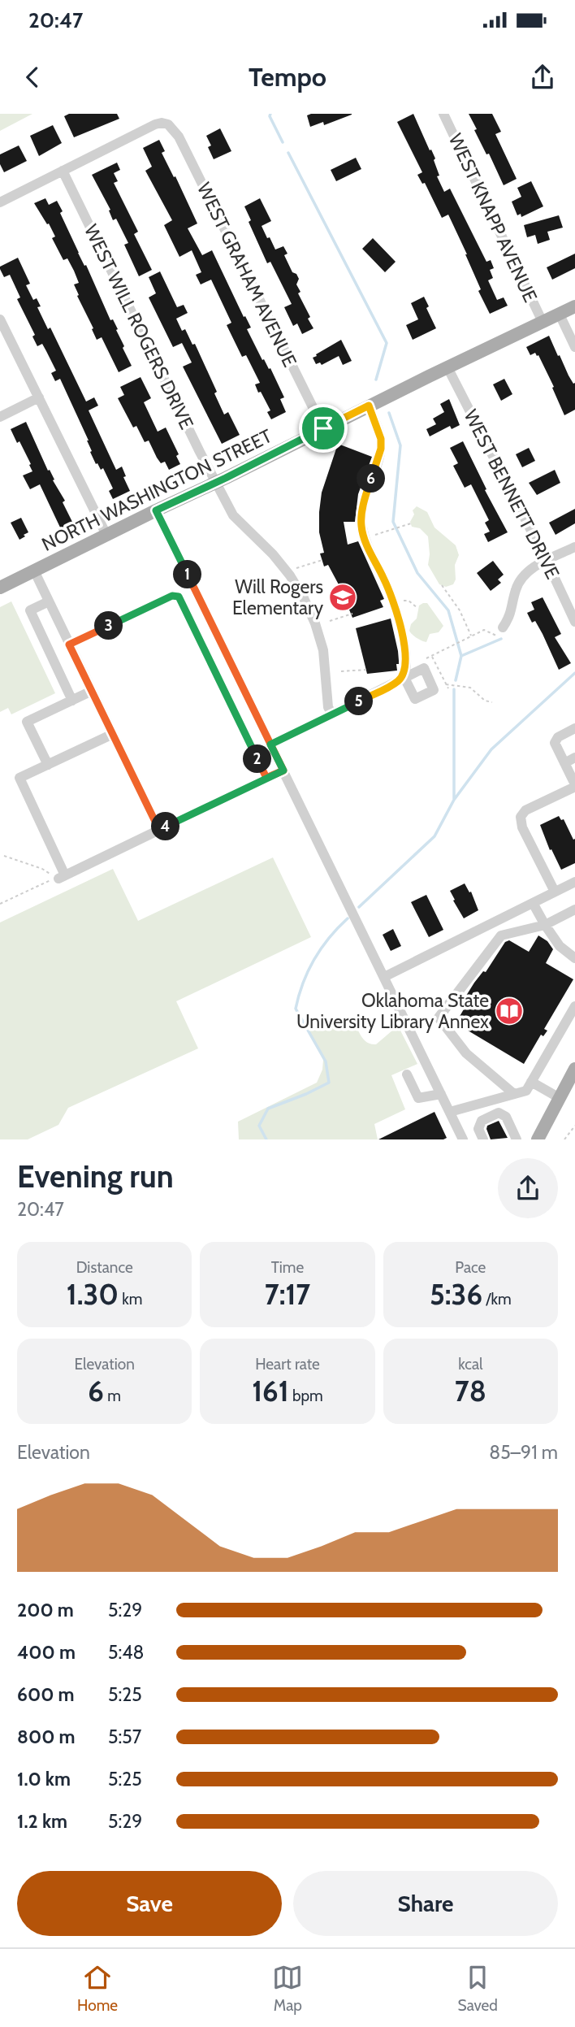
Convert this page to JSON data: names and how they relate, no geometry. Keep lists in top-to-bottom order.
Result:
{
  "streets": {
    "main road": ["NORTH WASHINGTON STREET"],
    "street": [
      "WEST KNAPP AVENUE",
      "WEST GRAHAM AVENUE",
      "WEST WILL ROGERS DRIVE",
      "WEST BENNETT DRIVE"
    ]
  },
  "crossings": [
    ["WEST KNAPP AVENUE", "NORTH WASHINGTON STREET"],
    ["WEST GRAHAM AVENUE", "WEST WILL ROGERS DRIVE"],
    ["WEST GRAHAM AVENUE", "NORTH WASHINGTON STREET"],
    ["WEST WILL ROGERS DRIVE", "NORTH WASHINGTON STREET"],
    ["NORTH WASHINGTON STREET", "WEST BENNETT DRIVE"]
  ],
  "places": {
    "school or university": ["Will Rogers Elementary"],
    "library": ["Oklahoma State University Library Annex"]
  },
  "page": {
    "status": "20:47",
    "header": "Tempo",
    "pins": [
      "6",
      "1",
      "3",
      "5",
      "2",
      "4"
    ],
    "heading": ["Evening run", "20:47"],
    "stats": [
      ["Distance", "1.30 km"],
      ["Time", "7:17"],
      ["Pace", "5:36 /km"],
      ["Elevation", "6 m"],
      ["Heart rate", "161 bpm"],
      ["kcal", "78"]
    ],
    "chart": ["Elevation", "85–91 m"],
    "list": [
      {
        "name": "200 m",
        "note": "5:29"
      },
      {
        "name": "400 m",
        "note": "5:48"
      },
      {
        "name": "600 m",
        "note": "5:25"
      },
      {
        "name": "800 m",
        "note": "5:57"
      },
      {
        "name": "1.0 km",
        "note": "5:25"
      },
      {
        "name": "1.2 km",
        "note": "5:29"
      }
    ],
    "buttons": ["Save", "Share"],
    "tabs": ["Home", "Map", "Saved"]
  }
}
